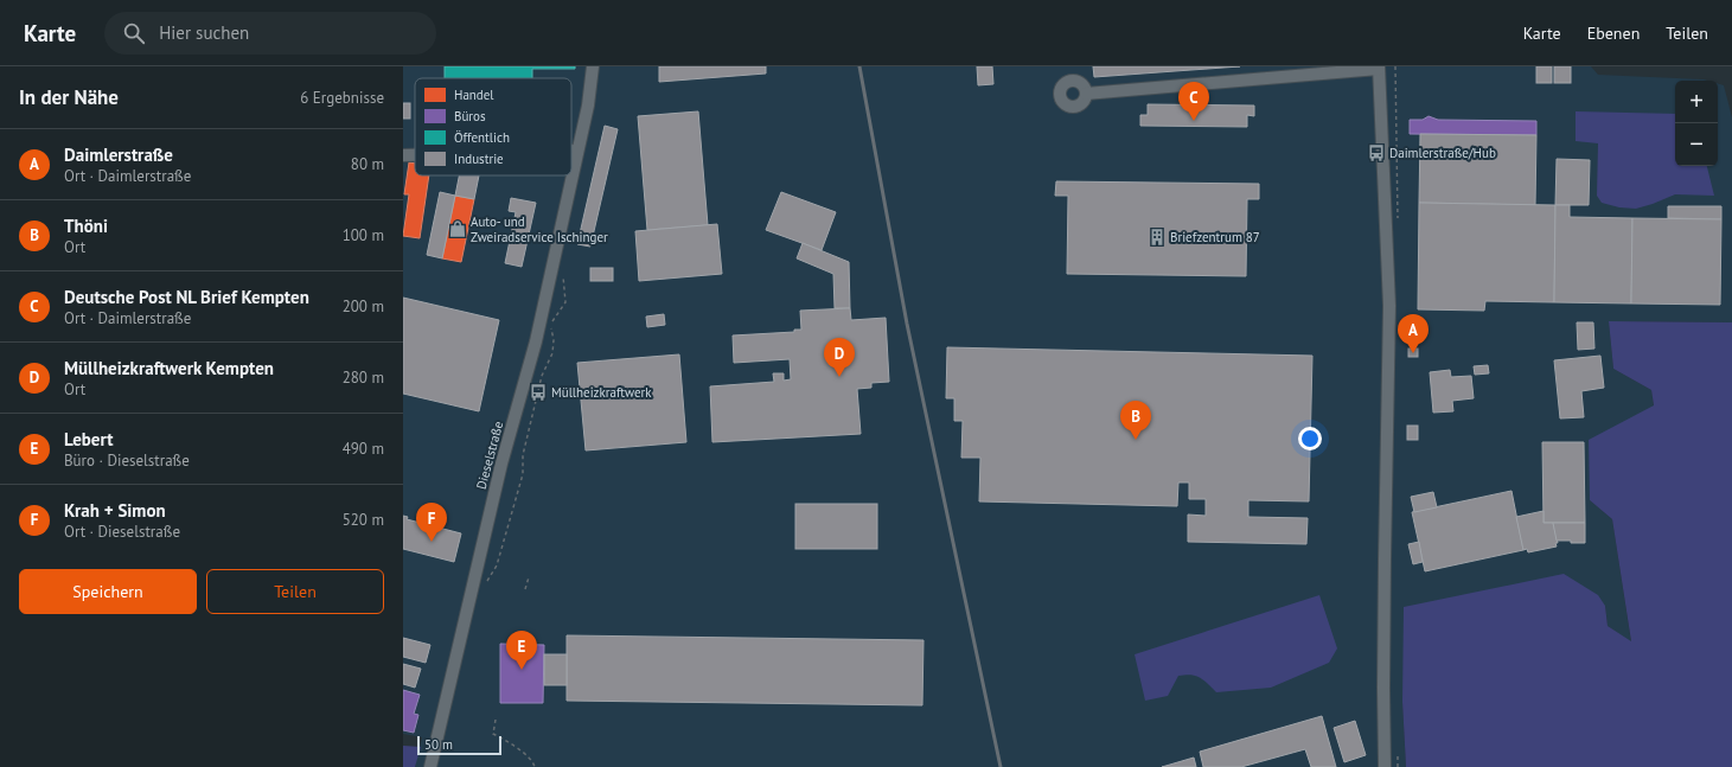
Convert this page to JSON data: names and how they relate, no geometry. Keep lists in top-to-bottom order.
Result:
{
  "streets": {
    "street": ["Dieselstraße"]
  },
  "places": {
    "bus stop": ["Daimlerstraße/Hub", "Müllheizkraftwerk"],
    "shop": ["Auto- und Zweiradservice Ischinger"],
    "building": ["Briefzentrum 87"]
  },
  "legend": [
    "Handel",
    "Büros",
    "Öffentlich",
    "Industrie"
  ],
  "scale_bar": "50 m",
  "page": {
    "header": "Karte",
    "search": "Hier suchen",
    "nav": ["Karte", "Ebenen", "Teilen"],
    "heading": ["In der Nähe", "6 Ergebnisse"],
    "map_buttons": ["+", "−"],
    "pins": [
      "C",
      "A",
      "D",
      "B",
      "F",
      "E"
    ],
    "list": [
      {
        "mark": "A",
        "name": "Daimlerstraße",
        "note": "Ort · Daimlerstraße",
        "value": "80 m"
      },
      {
        "mark": "B",
        "name": "Thöni",
        "note": "Ort",
        "value": "100 m"
      },
      {
        "mark": "C",
        "name": "Deutsche Post NL Brief Kempten",
        "note": "Ort · Daimlerstraße",
        "value": "200 m"
      },
      {
        "mark": "D",
        "name": "Müllheizkraftwerk Kempten",
        "note": "Ort",
        "value": "280 m"
      },
      {
        "mark": "E",
        "name": "Lebert",
        "note": "Büro · Dieselstraße",
        "value": "490 m"
      },
      {
        "mark": "F",
        "name": "Krah + Simon",
        "note": "Ort · Dieselstraße",
        "value": "520 m"
      }
    ],
    "buttons": ["Speichern", "Teilen"],
    "scale": "50 m"
  }
}
